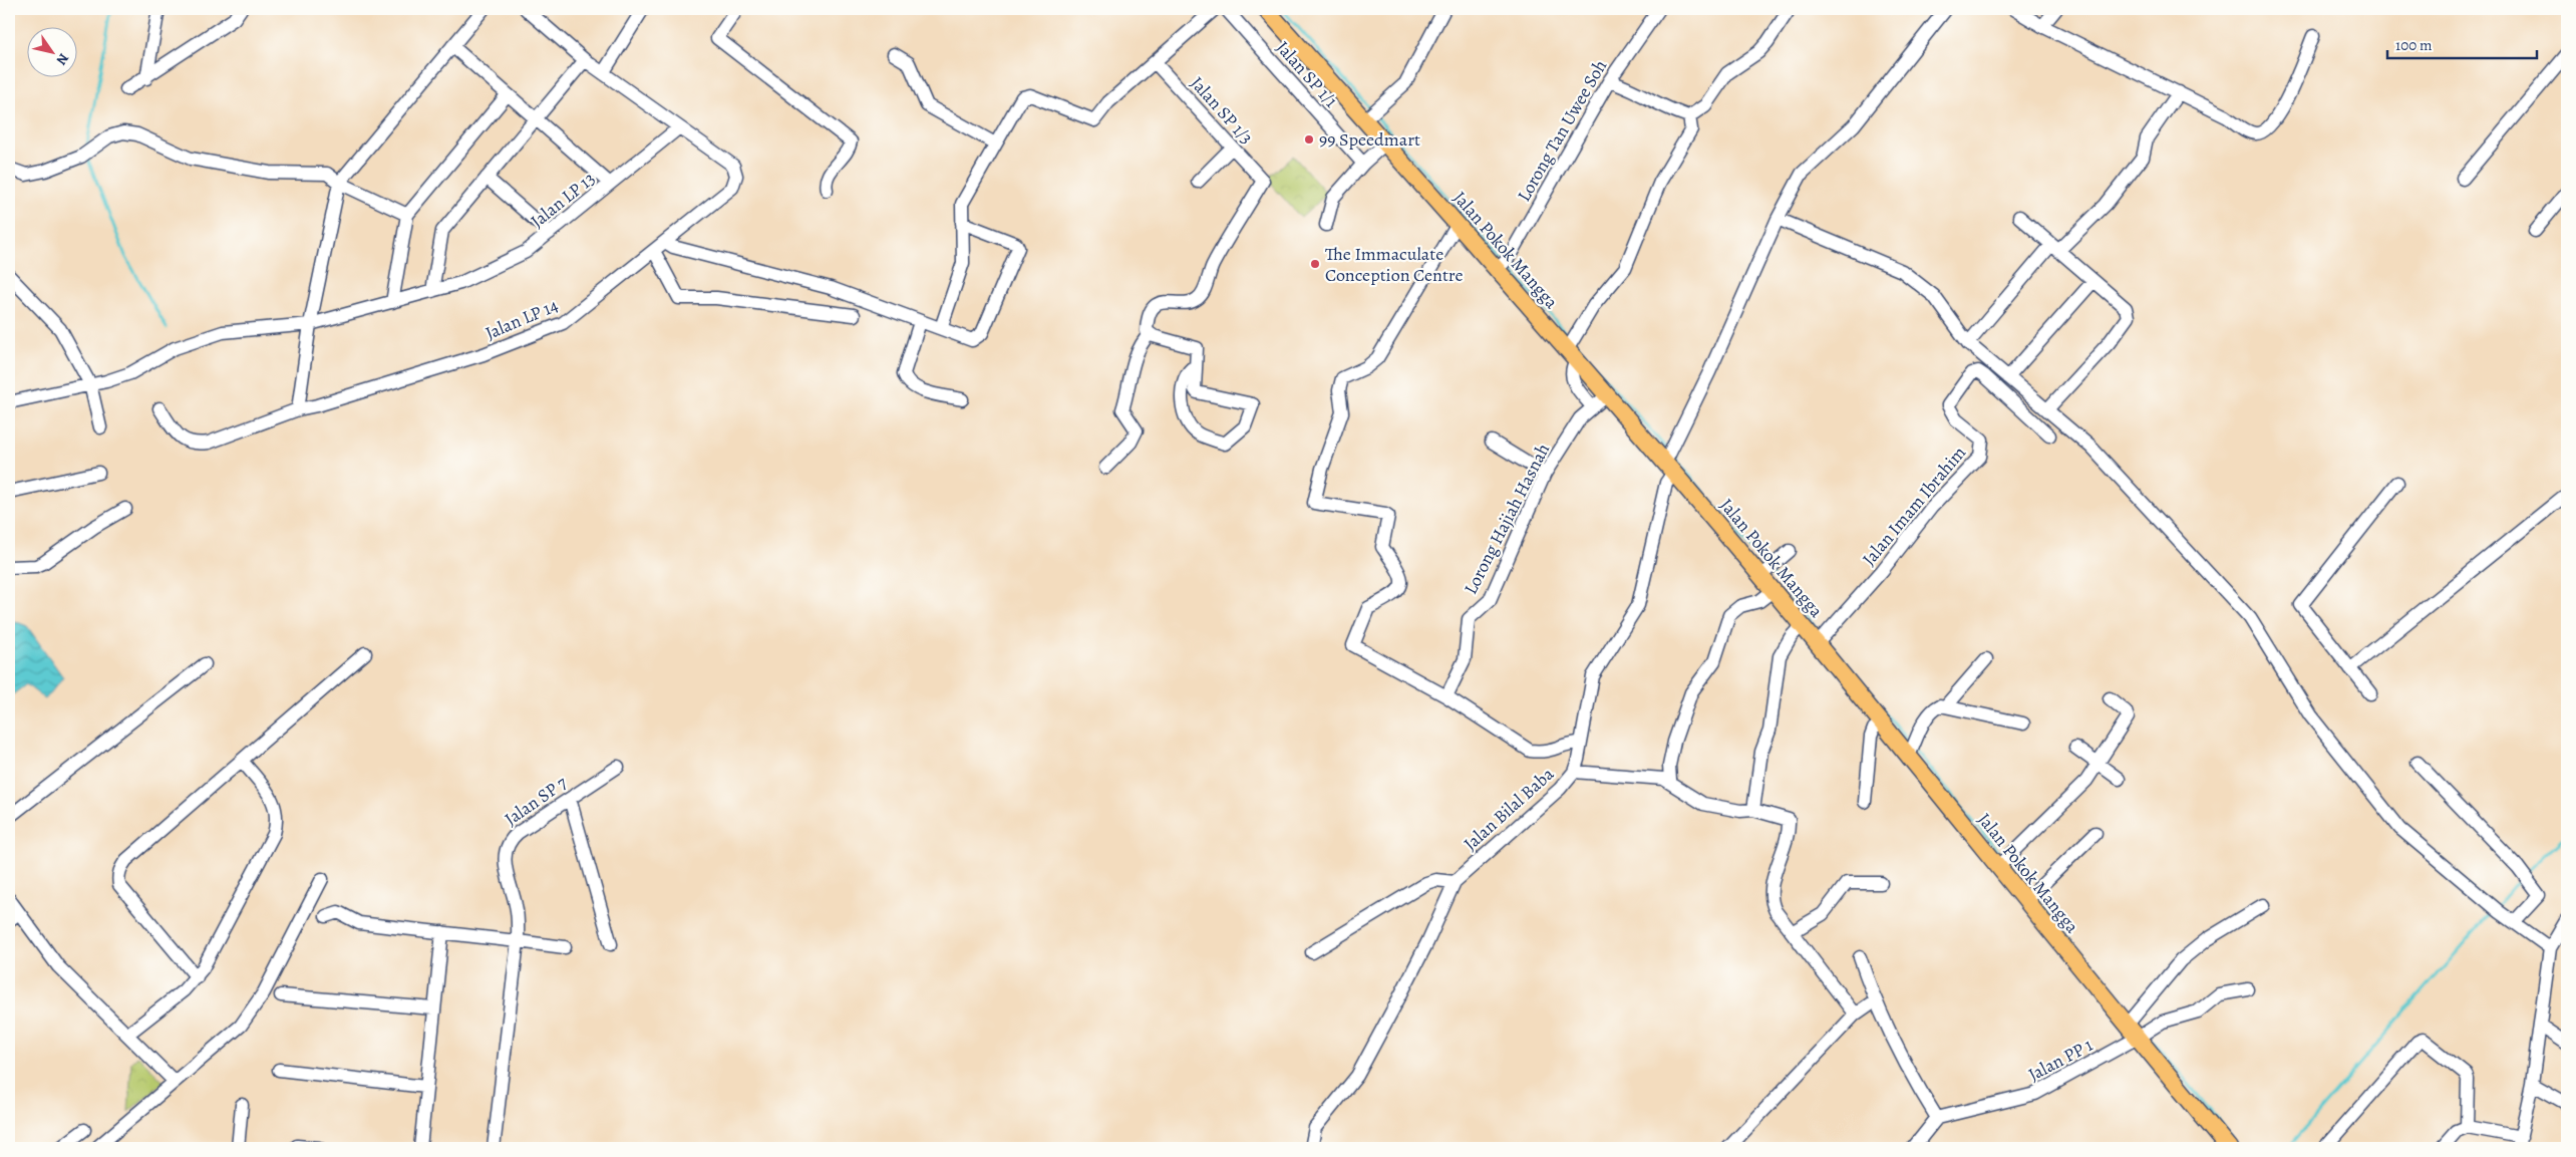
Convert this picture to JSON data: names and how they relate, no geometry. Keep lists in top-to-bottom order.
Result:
{
  "streets": {
    "main road": ["Jalan Pokok Mangga"],
    "street": [
      "Jalan SP 1/1",
      "Jalan SP 1/3",
      "Lorong Tan Uwee Soh",
      "Jalan LP 13",
      "Jalan LP 14",
      "Jalan Imam Ibrahim",
      "Lorong Hajiah Hasnah",
      "Jalan SP 7",
      "Jalan Bilal Baba",
      "Jalan PP 1"
    ]
  },
  "crossings": [
    ["Lorong Tan Uwee Soh", "Jalan Pokok Mangga"],
    ["Jalan LP 13", "Jalan LP 14"],
    ["Jalan Pokok Mangga", "Jalan Imam Ibrahim"],
    ["Jalan Pokok Mangga", "Lorong Hajiah Hasnah"],
    ["Jalan Pokok Mangga", "Jalan Bilal Baba"],
    ["Jalan Pokok Mangga", "Jalan PP 1"]
  ],
  "places": ["99 Speedmart", "The Immaculate Conception Centre"],
  "scale_bar": "100 m",
  "north": "bottom right"
}
